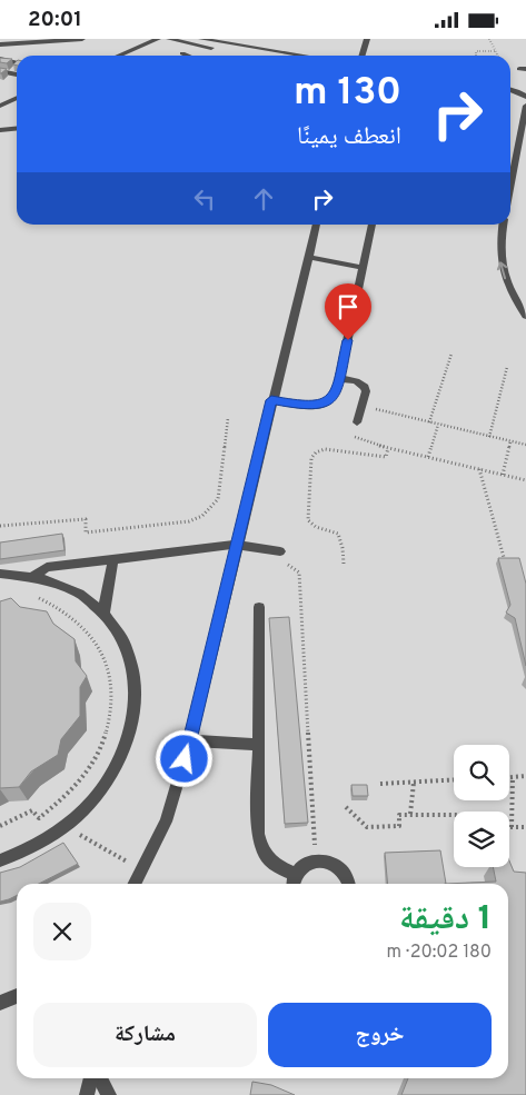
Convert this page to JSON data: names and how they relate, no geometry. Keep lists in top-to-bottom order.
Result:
{
  "page": {
    "status": "20:01",
    "turn": ["130 m", "انعطف يمينًا"],
    "heading": ["1 دقيقة", "180 m · 20:02"],
    "buttons": ["خروج", "مشاركة"]
  }
}
